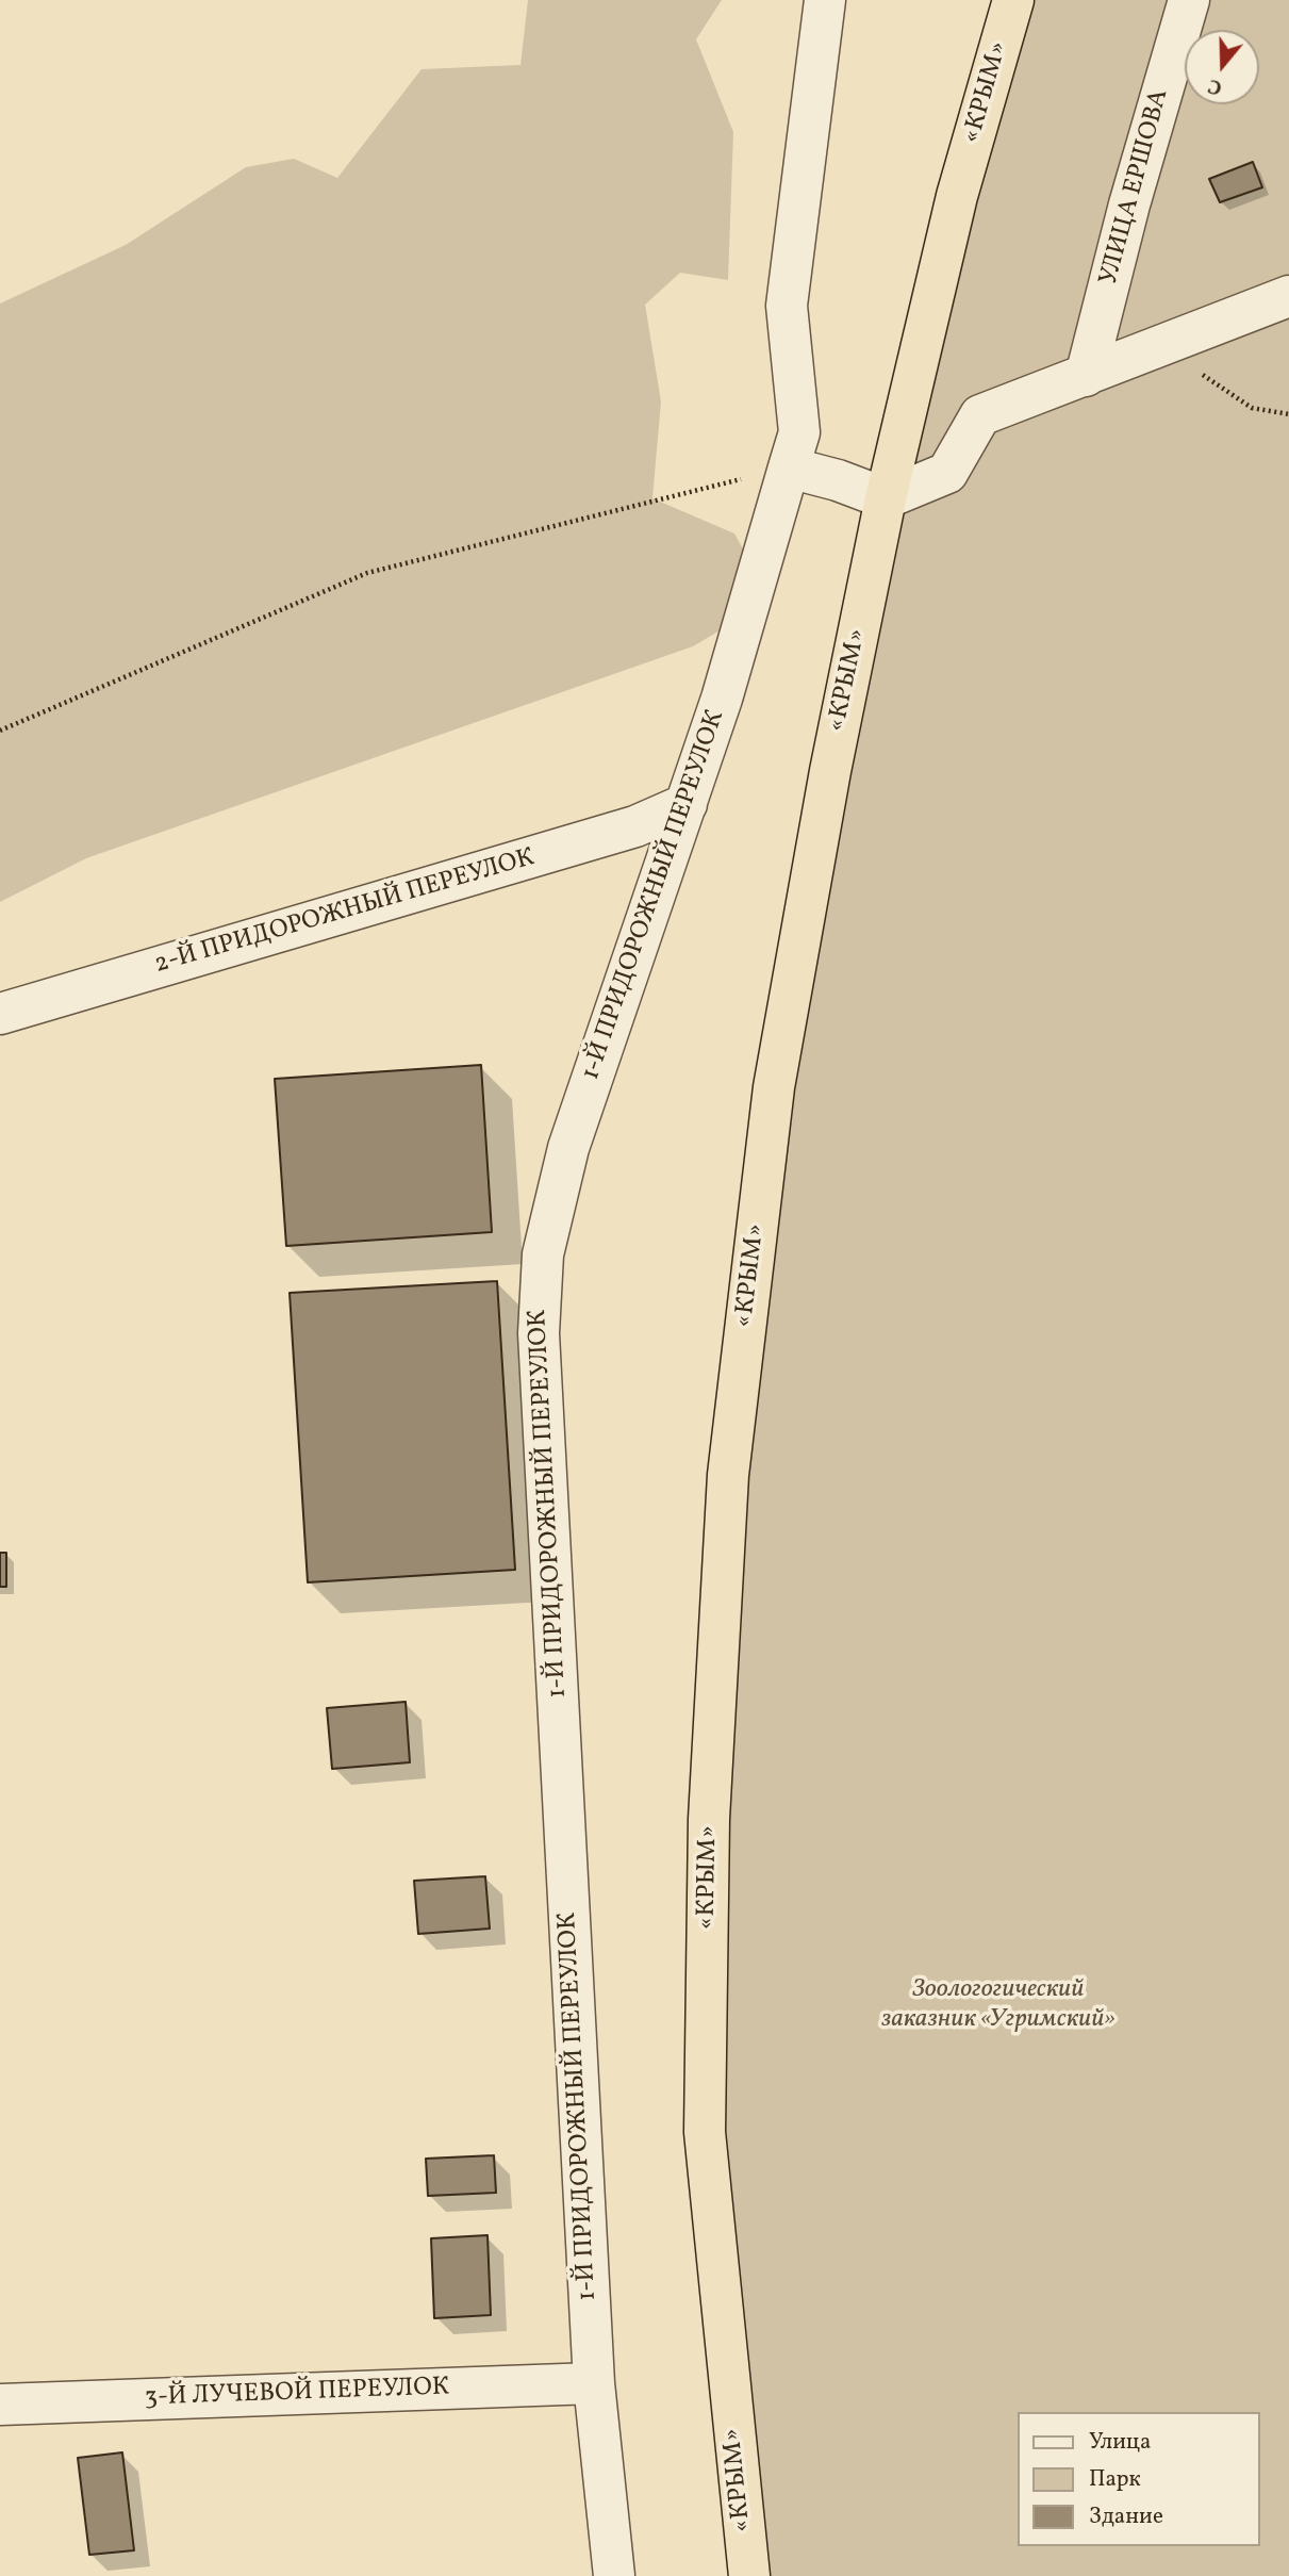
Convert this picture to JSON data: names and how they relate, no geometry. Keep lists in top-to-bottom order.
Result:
{
  "streets": {
    "highway": ["«КРЫМ»"],
    "street": [
      "УЛИЦА ЕРШОВА",
      "1-Й ПРИДОРОЖНЫЙ ПЕРЕУЛОК",
      "2-Й ПРИДОРОЖНЫЙ ПЕРЕУЛОК",
      "3-Й ЛУЧЕВОЙ ПЕРЕУЛОК"
    ]
  },
  "crossings": [
    ["1-Й ПРИДОРОЖНЫЙ ПЕРЕУЛОК", "2-Й ПРИДОРОЖНЫЙ ПЕРЕУЛОК"],
    ["1-Й ПРИДОРОЖНЫЙ ПЕРЕУЛОК", "3-Й ЛУЧЕВОЙ ПЕРЕУЛОК"]
  ],
  "parks": ["Зоологогический заказник «Угримский»"],
  "legend": ["Улица", "Парк", "Здание"],
  "north": "bottom"
}
